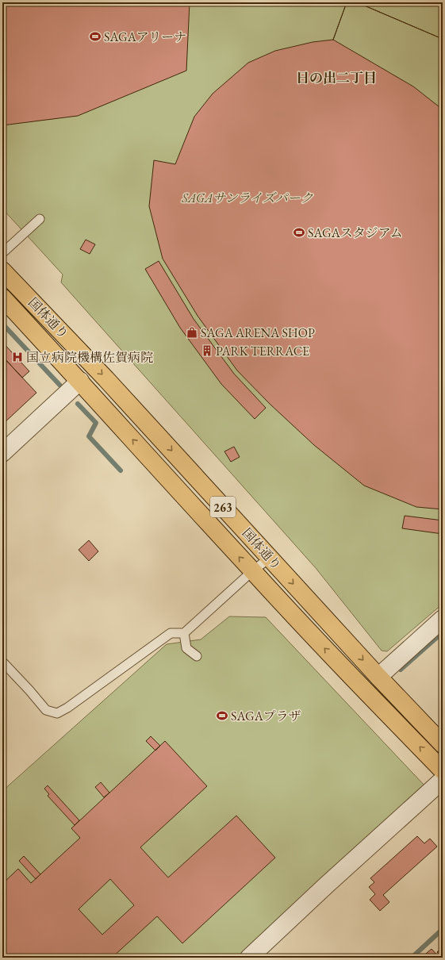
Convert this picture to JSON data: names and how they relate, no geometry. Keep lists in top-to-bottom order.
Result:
{
  "streets": {
    "highway": ["国体通り", "263"]
  },
  "districts": ["日の出二丁目"],
  "parks": ["SAGAサンライズパーク"],
  "places": {
    "sports": ["SAGAアリーナ", "SAGAスタジアム", "SAGAプラザ"],
    "shop": ["SAGA ARENA SHOP"],
    "building": ["PARK TERRACE"],
    "hospital": ["国立病院機構佐賀病院"]
  }
}
